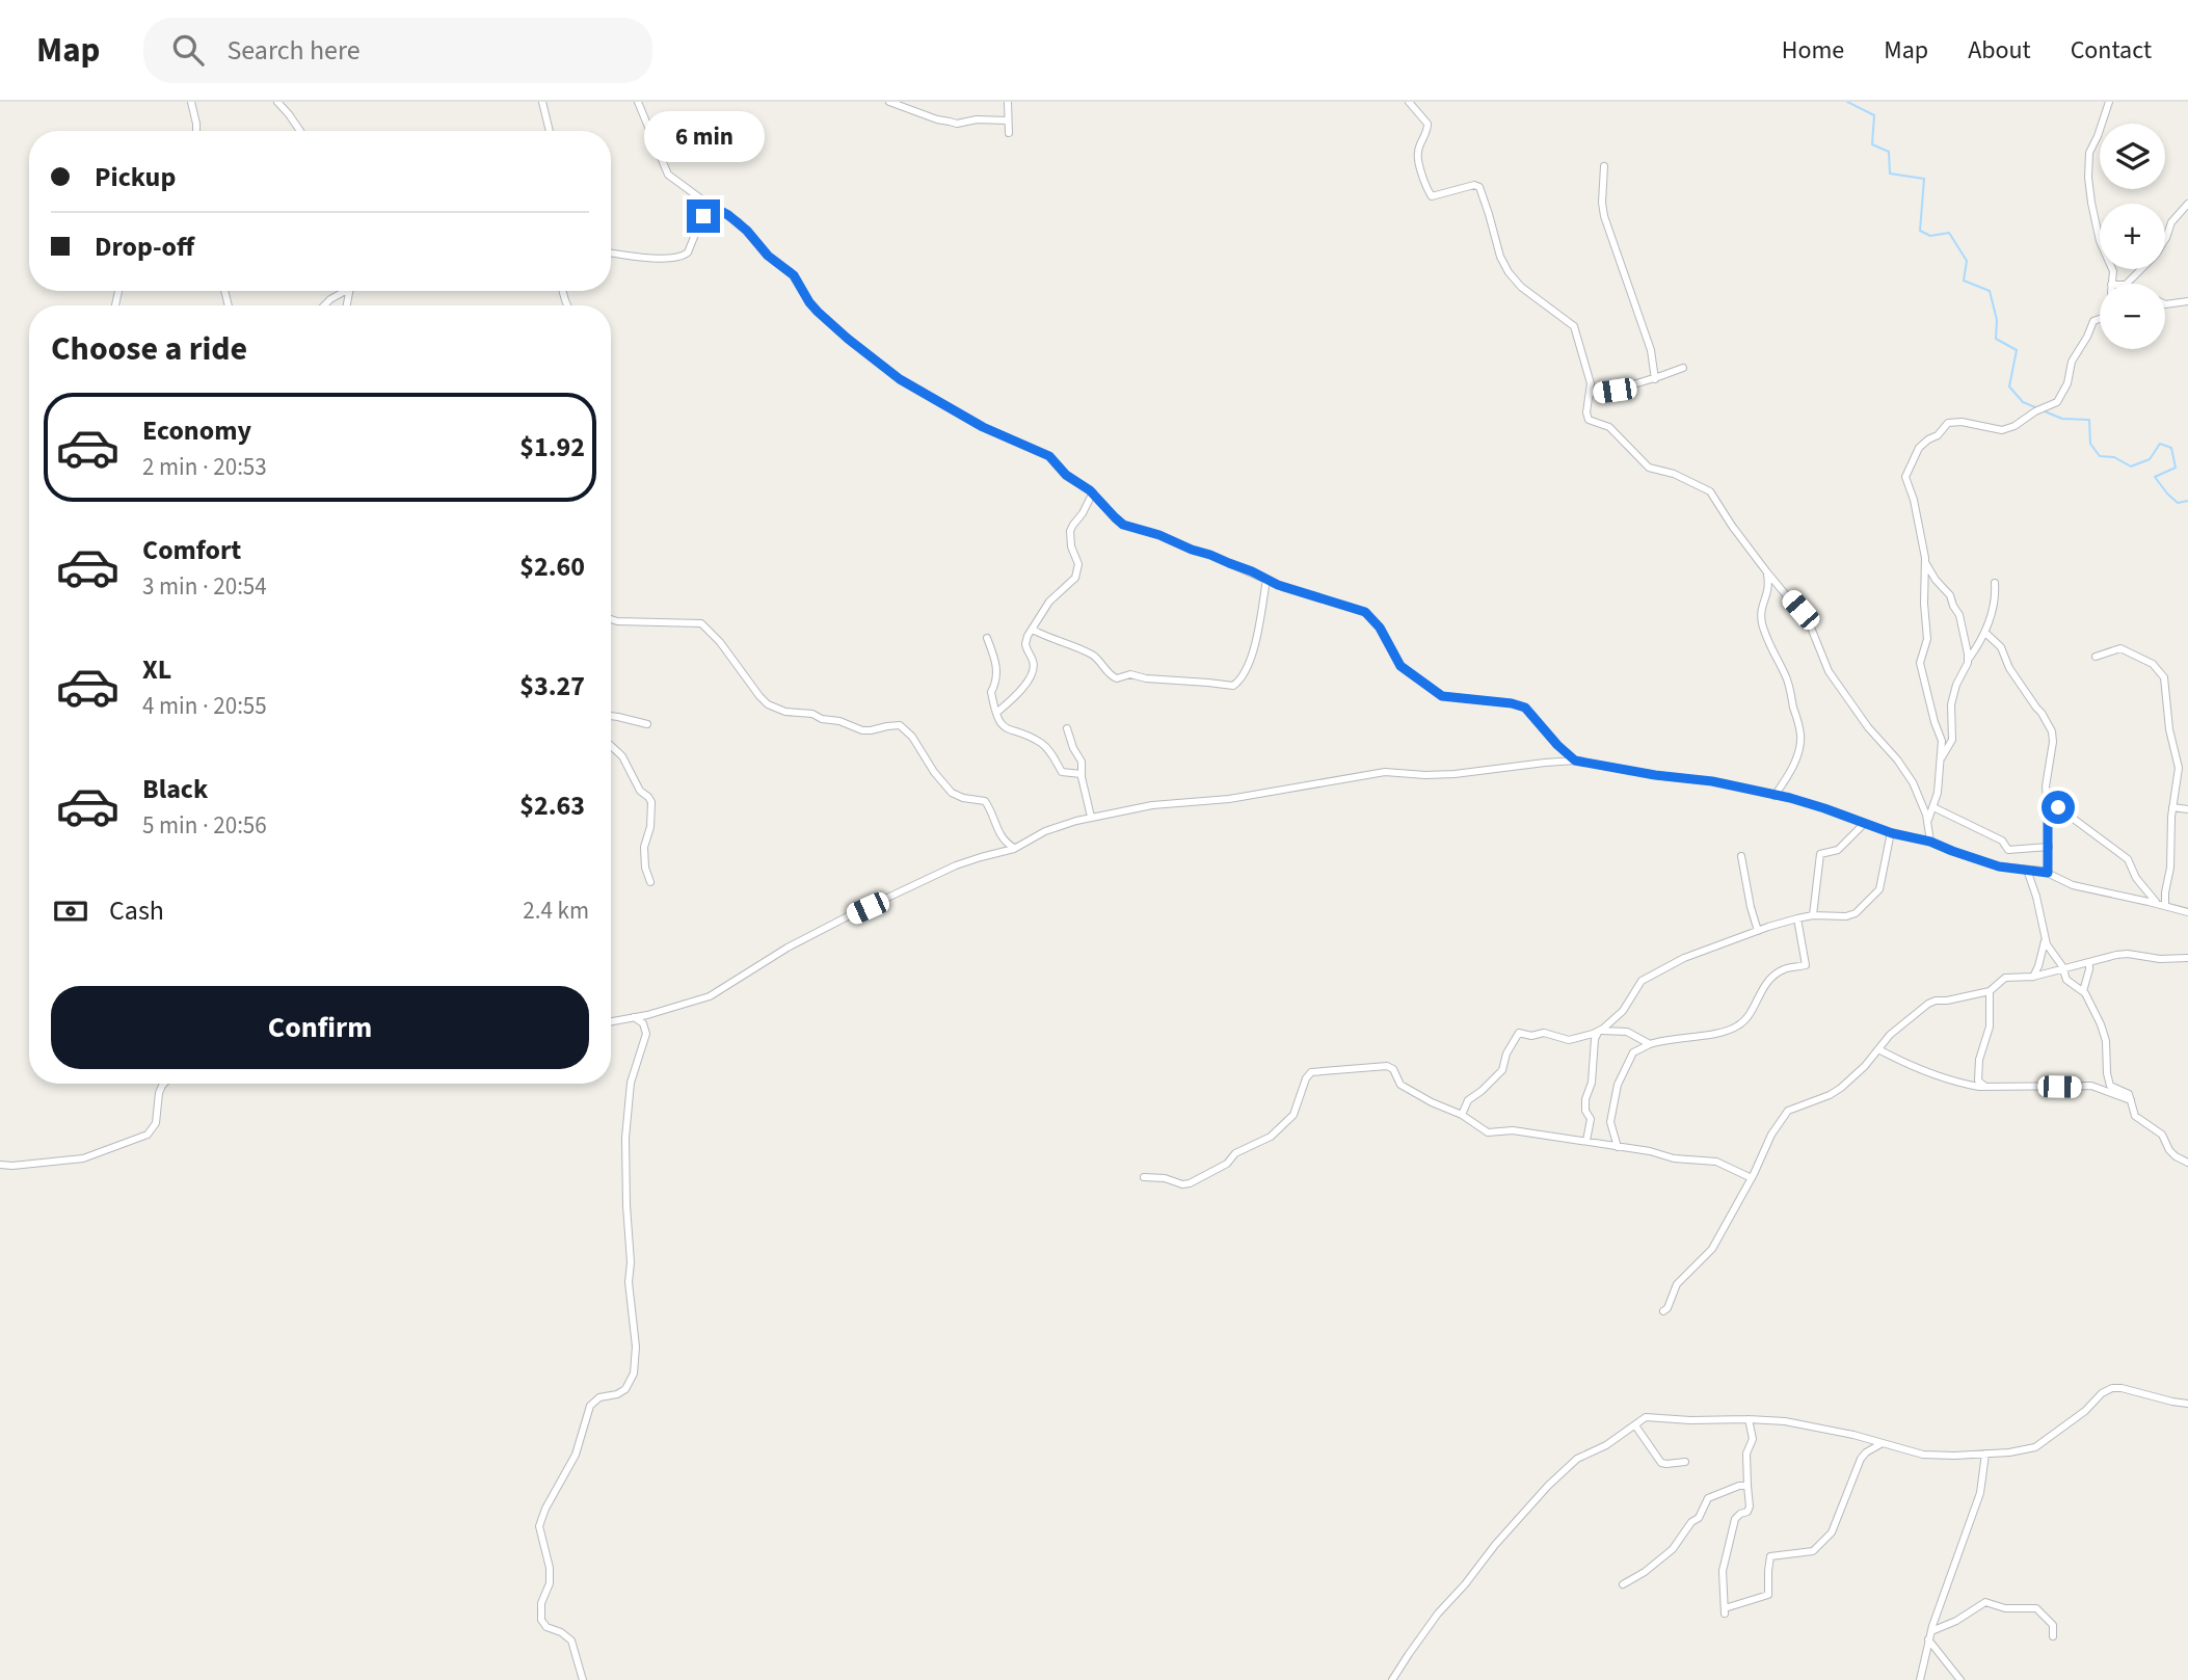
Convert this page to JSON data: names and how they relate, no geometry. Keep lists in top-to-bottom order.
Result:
{
  "page": {
    "header": "Map",
    "search": "Search here",
    "nav": [
      "Home",
      "Map",
      "About",
      "Contact"
    ],
    "bubble": "6 min",
    "map_buttons": ["+", "−"],
    "banner": ["Pickup", "Drop-off"],
    "heading": "Choose a ride",
    "list": [
      {
        "name": "Economy",
        "note": "2 min · 20:53",
        "value": "$1.92"
      },
      {
        "name": "Comfort",
        "note": "3 min · 20:54",
        "value": "$2.60"
      },
      {
        "name": "XL",
        "note": "4 min · 20:55",
        "value": "$3.27"
      },
      {
        "name": "Black",
        "note": "5 min · 20:56",
        "value": "$2.63"
      }
    ],
    "pay": ["Cash", "2.4 km"],
    "buttons": "Confirm"
  }
}
